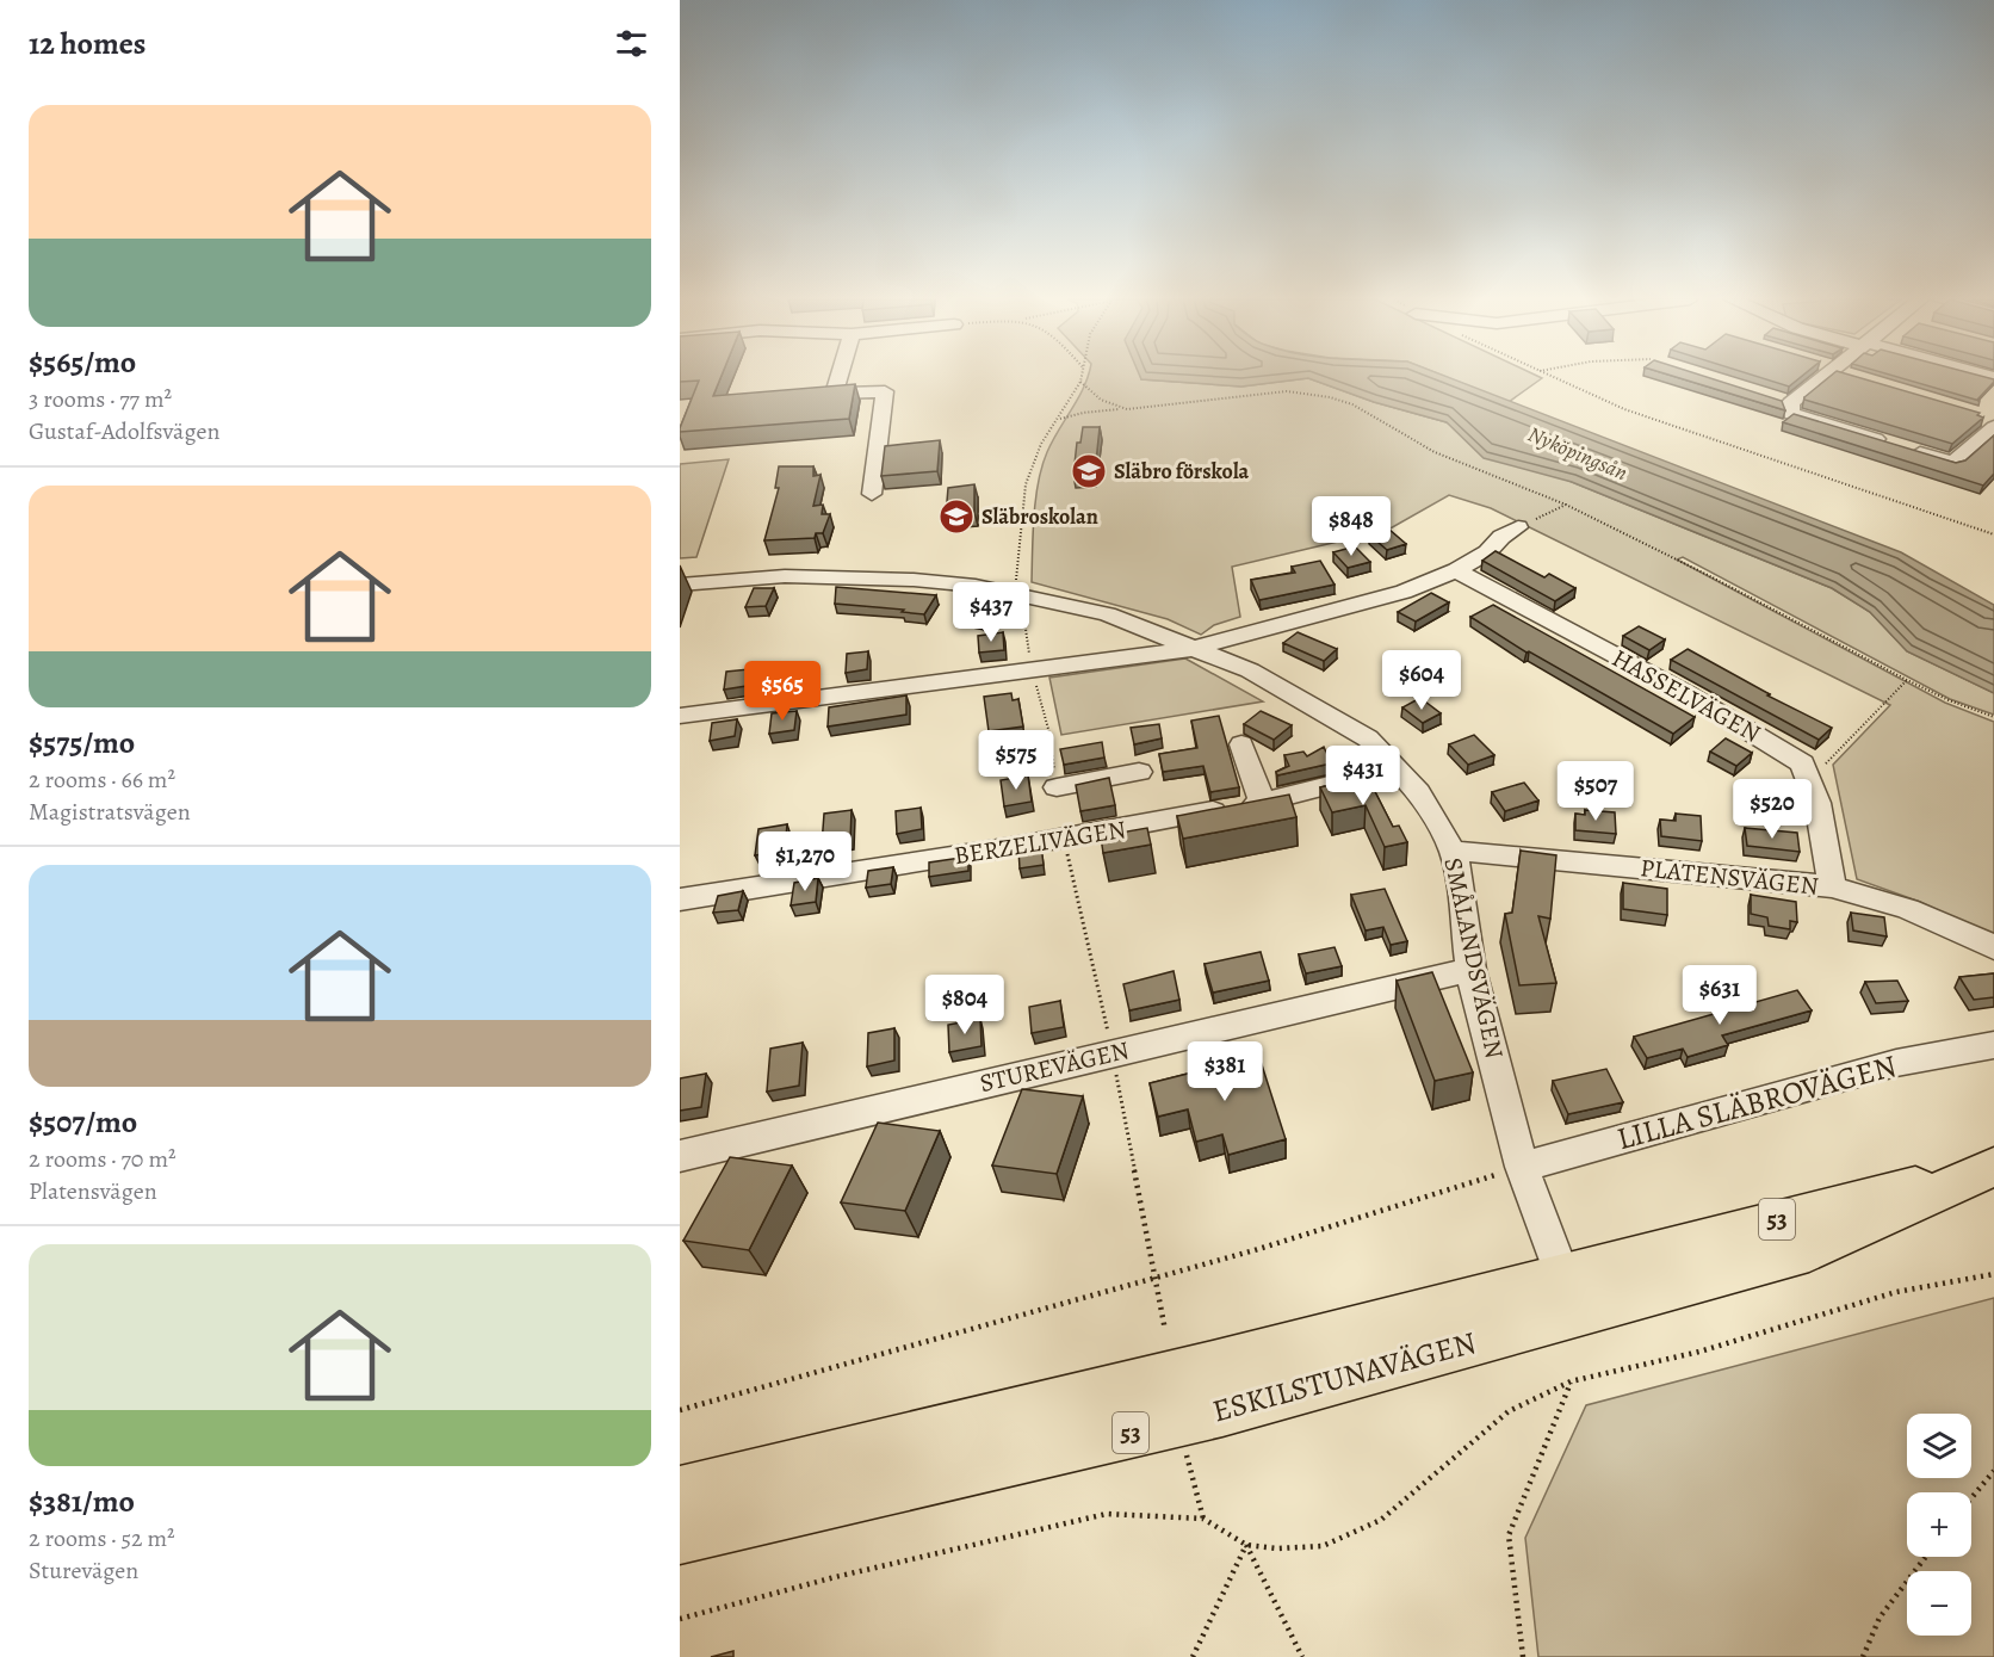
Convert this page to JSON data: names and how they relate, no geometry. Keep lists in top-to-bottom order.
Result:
{
  "streets": {
    "main road": ["53", "ESKILSTUNAVÄGEN"],
    "street": [
      "HASSELVÄGEN",
      "BERZELIVÄGEN",
      "PLATENSVÄGEN",
      "SMÅLANDSVÄGEN",
      "STUREVÄGEN",
      "LILLA SLÄBROVÄGEN"
    ]
  },
  "crossings": [
    ["HASSELVÄGEN", "PLATENSVÄGEN"],
    ["BERZELIVÄGEN", "SMÅLANDSVÄGEN"],
    ["PLATENSVÄGEN", "SMÅLANDSVÄGEN"],
    ["SMÅLANDSVÄGEN", "STUREVÄGEN"],
    ["SMÅLANDSVÄGEN", "LILLA SLÄBROVÄGEN"],
    ["SMÅLANDSVÄGEN", "ESKILSTUNAVÄGEN"]
  ],
  "water": ["Nyköpingsån"],
  "places": {
    "school or university": ["Släbro förskola", "Släbroskolan"]
  },
  "page": {
    "heading": "12 homes",
    "list": [
      {
        "name": "$565/mo",
        "note": "3 rooms · 77 m² · Gustaf-Adolfsvägen"
      },
      {
        "name": "$575/mo",
        "note": "2 rooms · 66 m² · Magistratsvägen"
      },
      {
        "name": "$507/mo",
        "note": "2 rooms · 70 m² · Platensvägen"
      },
      {
        "name": "$381/mo",
        "note": "2 rooms · 52 m² · Sturevägen"
      }
    ],
    "price": [
      "$848",
      "$437",
      "$604",
      "$565",
      "$575",
      "$431",
      "$507",
      "$520",
      "$1,270",
      "$631",
      "$804",
      "$381"
    ],
    "map_buttons": ["+", "−"]
  }
}
